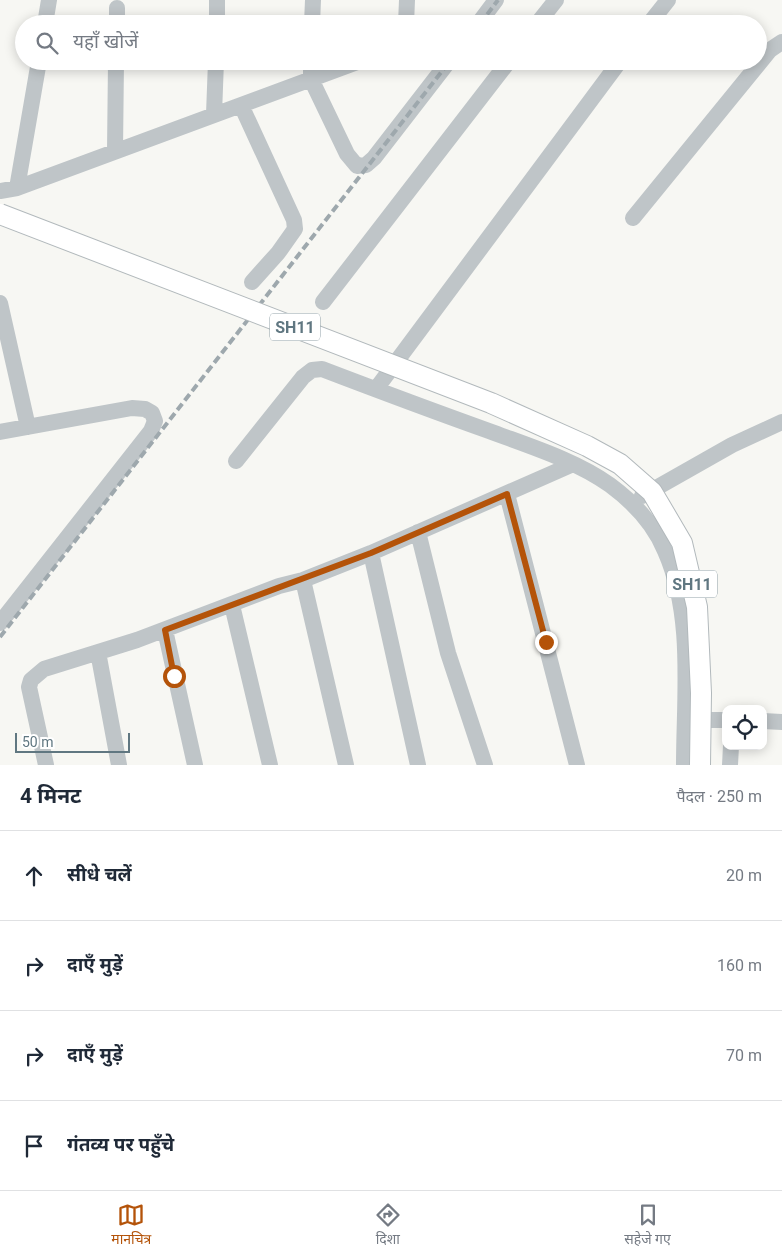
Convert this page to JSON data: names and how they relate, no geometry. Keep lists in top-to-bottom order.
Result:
{
  "streets": {
    "main road": ["SH11"]
  },
  "scale_bar": "50 m",
  "page": {
    "search": "यहाँ खोजें",
    "scale": "50 m",
    "heading": ["4 मिनट", "पैदल · 250 m"],
    "list": [
      ["सीधे चलें", "20 m"],
      ["दाएँ मुड़ें", "160 m"],
      ["दाएँ मुड़ें", "70 m"],
      "गंतव्य पर पहुँचे"
    ],
    "nav": ["मानचित्र", "दिशा", "सहेजे गए"]
  }
}
